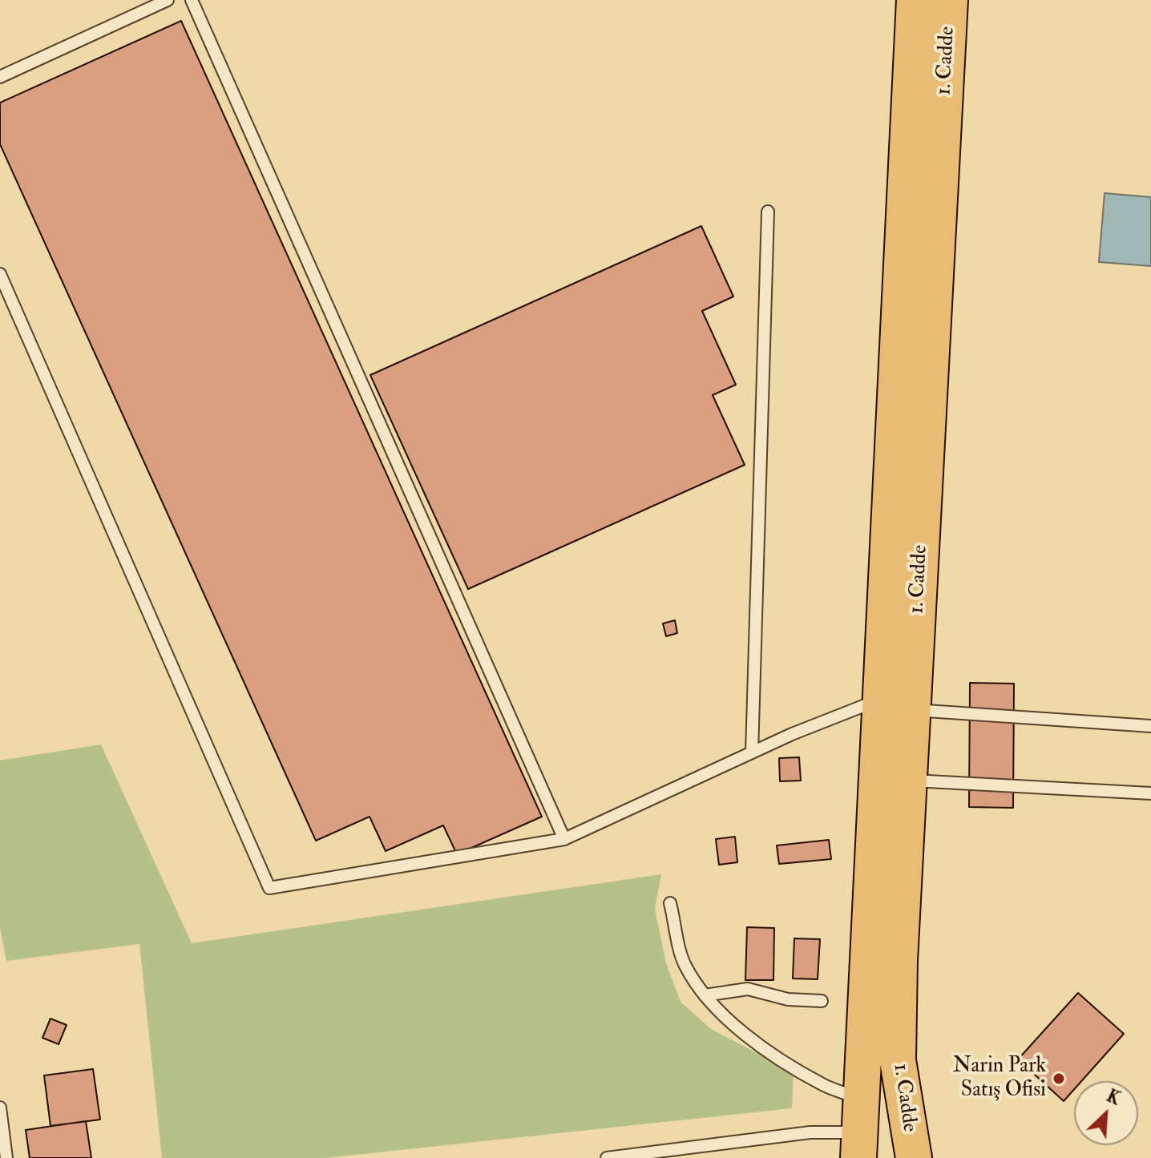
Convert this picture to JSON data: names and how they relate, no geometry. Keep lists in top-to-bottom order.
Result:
{
  "streets": {
    "main road": ["1. Cadde"]
  },
  "places": ["Narin Park Satış Ofisi"],
  "north": "top right"
}
